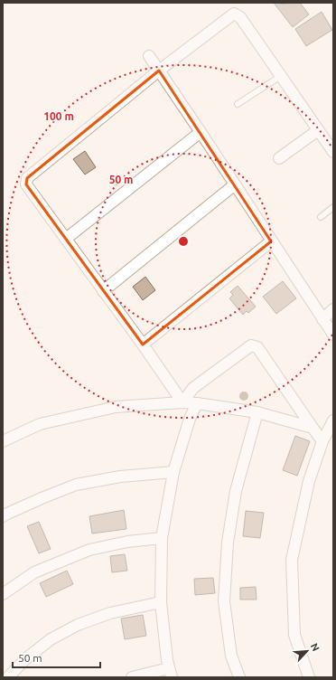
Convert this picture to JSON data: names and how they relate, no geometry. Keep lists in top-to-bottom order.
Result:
{
  "scale_bar": "50 m",
  "north": "top right",
  "rings": ["100 m", "50 m"]
}
